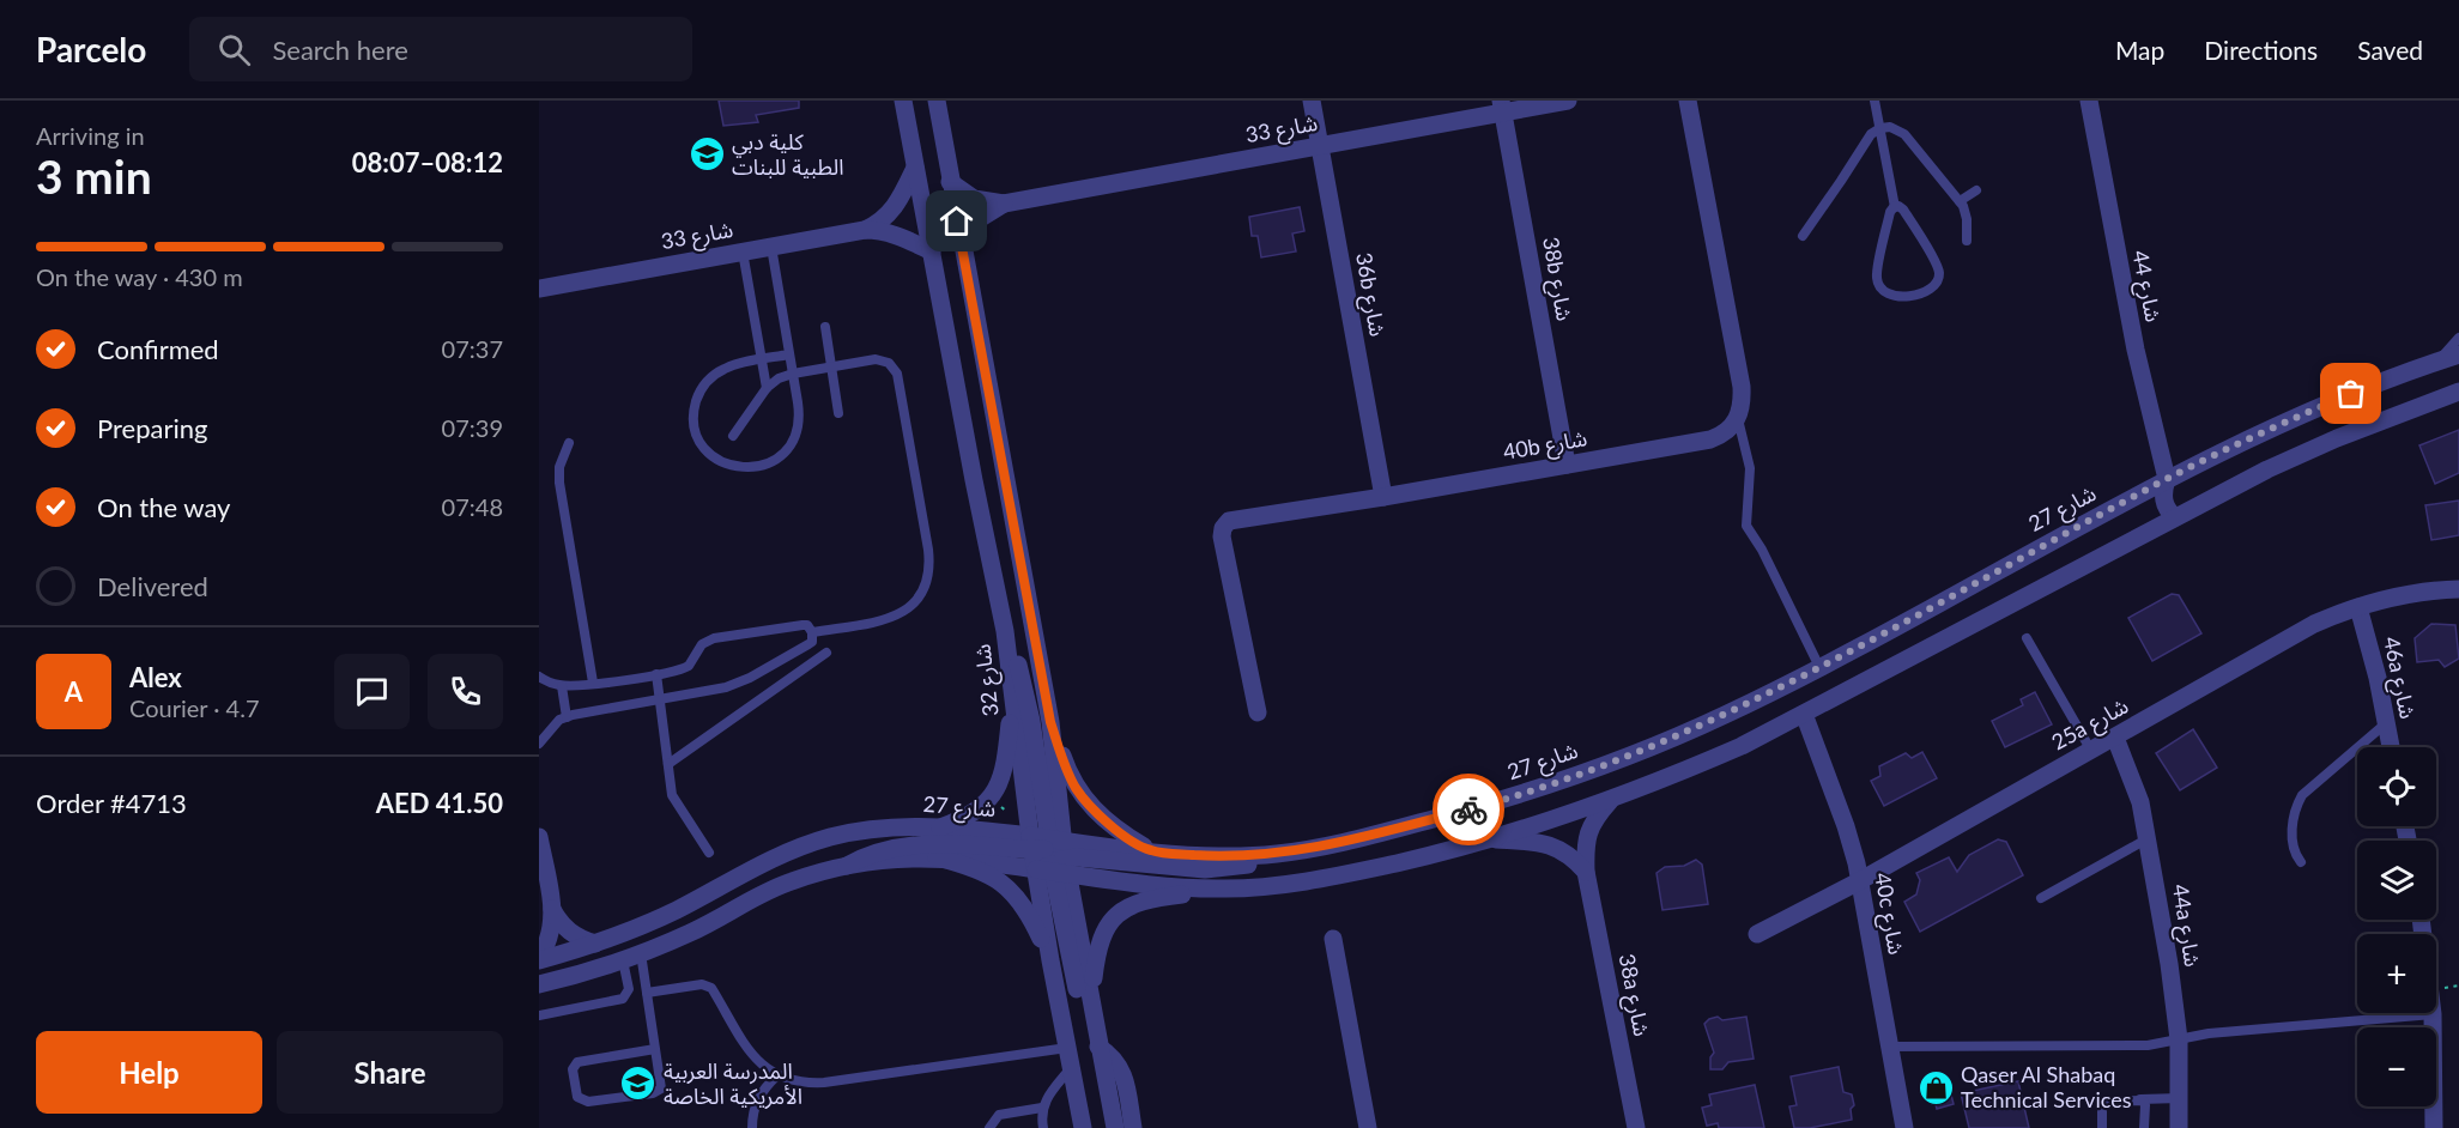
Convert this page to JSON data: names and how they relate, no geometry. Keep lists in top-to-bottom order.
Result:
{
  "streets": {
    "street": [
      "شارع 33",
      "38b شارع",
      "شارع 44",
      "36b شارع",
      "40b شارع",
      "شارع 27",
      "46a شارع",
      "شارع 32",
      "25a شارع",
      "40c شارع",
      "44a شارع",
      "38a شارع"
    ]
  },
  "crossings": [
    ["شارع 33", "38b شارع"],
    ["شارع 33", "36b شارع"],
    ["شارع 33", "شارع 32"],
    ["38b شارع", "40b شارع"],
    ["شارع 44", "شارع 27"],
    ["36b شارع", "40b شارع"],
    ["شارع 27", "شارع 32"],
    ["شارع 27", "40c شارع"],
    ["شارع 27", "38a شارع"],
    ["46a شارع", "25a شارع"],
    ["25a شارع", "40c شارع"],
    ["25a شارع", "44a شارع"]
  ],
  "places": {
    "school or university": ["كلية دبي الطبية للبنات", "المدرسة العربية الأمريكية الخاصة"],
    "shop": ["Qaser Al Shabaq Technical Services"]
  },
  "page": {
    "header": "Parcelo",
    "search": "Search here",
    "nav": ["Map", "Directions", "Saved"],
    "heading": ["3 min", "Arriving in", "08:07–08:12"],
    "panel": [
      "Alex",
      "Courier · 4.7",
      "Order #4713",
      "AED 41.50"
    ],
    "bar": "On the way · 430 m",
    "list": [
      ["Confirmed", "07:37"],
      ["Preparing", "07:39"],
      ["On the way", "07:48"],
      "Delivered"
    ],
    "round": "A",
    "map_buttons": ["+", "−"],
    "buttons": ["Help", "Share"]
  }
}
